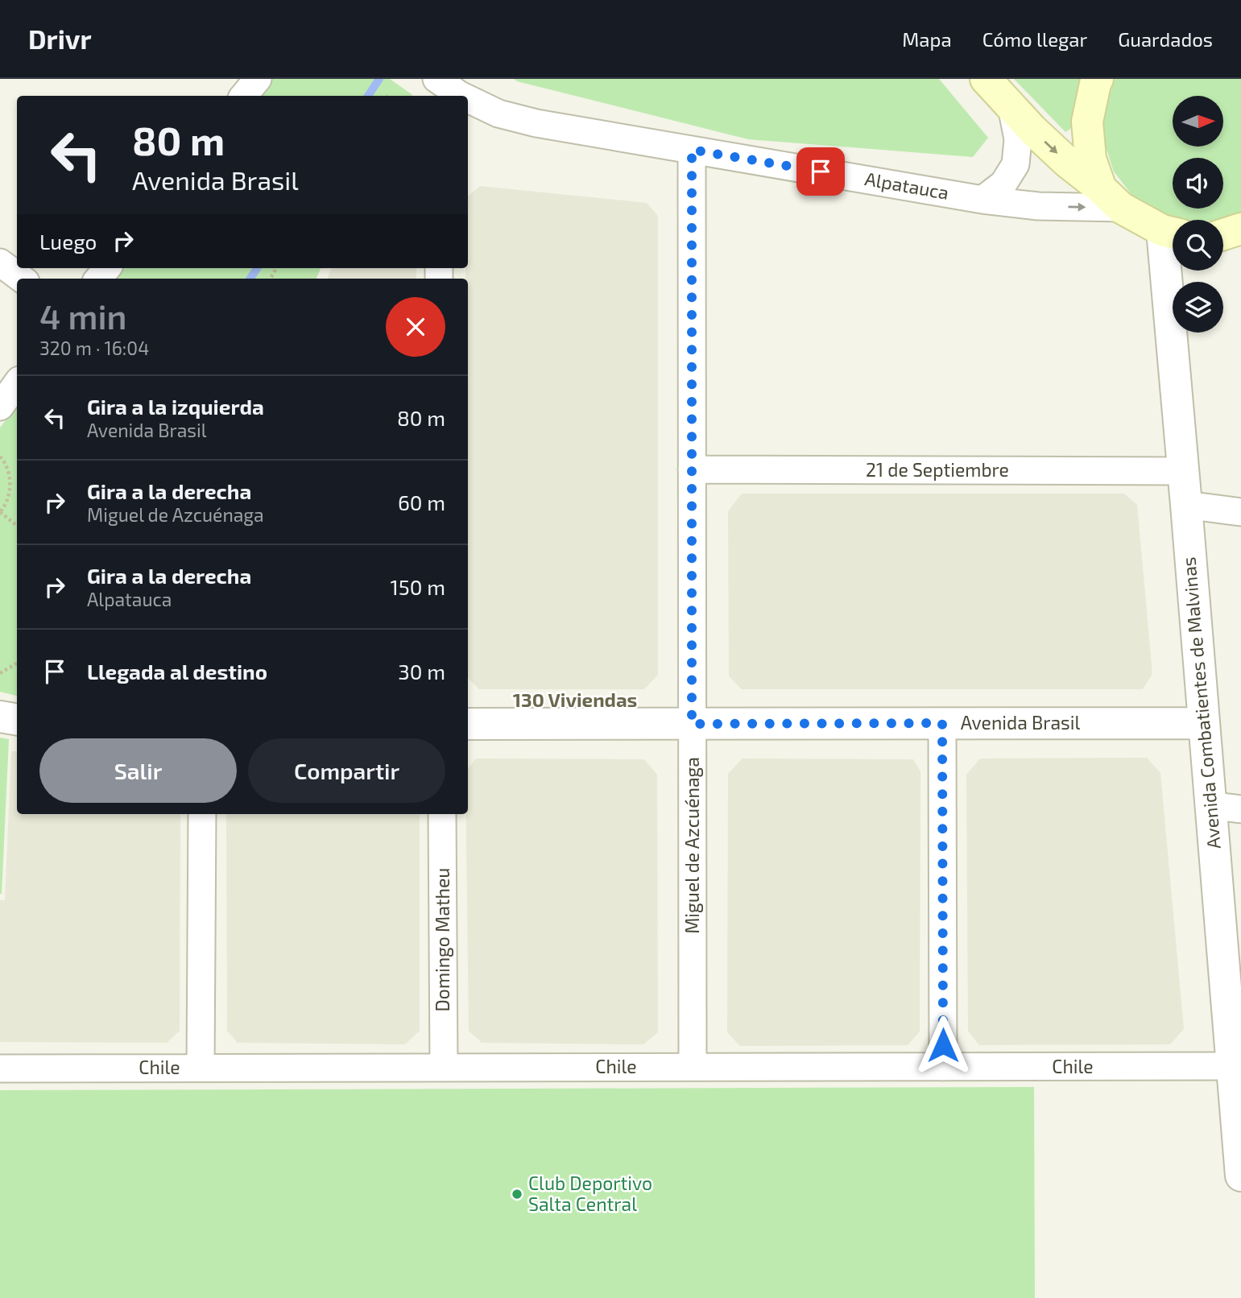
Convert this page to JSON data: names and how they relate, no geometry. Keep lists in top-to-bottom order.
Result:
{
  "streets": {
    "street": [
      "Alpatauca",
      "21 de Septiembre",
      "Avenida Combatientes de Malvinas",
      "Avenida Brasil",
      "Miguel de Azcuénaga",
      "Domingo Matheu",
      "Chile"
    ]
  },
  "crossings": [
    ["Alpatauca", "Miguel de Azcuénaga"],
    ["21 de Septiembre", "Avenida Combatientes de Malvinas"],
    ["21 de Septiembre", "Miguel de Azcuénaga"],
    ["Avenida Combatientes de Malvinas", "Avenida Brasil"],
    ["Avenida Combatientes de Malvinas", "Chile"],
    ["Avenida Brasil", "Miguel de Azcuénaga"],
    ["Miguel de Azcuénaga", "Chile"],
    ["Domingo Matheu", "Chile"]
  ],
  "districts": ["130 Viviendas"],
  "places": ["Club Deportivo Salta Central"],
  "north": "right",
  "page": {
    "header": "Drivr",
    "nav": ["Mapa", "Cómo llegar", "Guardados"],
    "turn": ["80 m", "Avenida Brasil"],
    "then": "Luego",
    "heading": ["4 min", "320 m · 16:04"],
    "list": [
      {
        "name": "Gira a la izquierda",
        "note": "Avenida Brasil",
        "value": "80 m"
      },
      {
        "name": "Gira a la derecha",
        "note": "Miguel de Azcuénaga",
        "value": "60 m"
      },
      {
        "name": "Gira a la derecha",
        "note": "Alpatauca",
        "value": "150 m"
      },
      {
        "name": "Llegada al destino",
        "value": "30 m"
      }
    ],
    "buttons": ["Salir", "Compartir"]
  }
}
